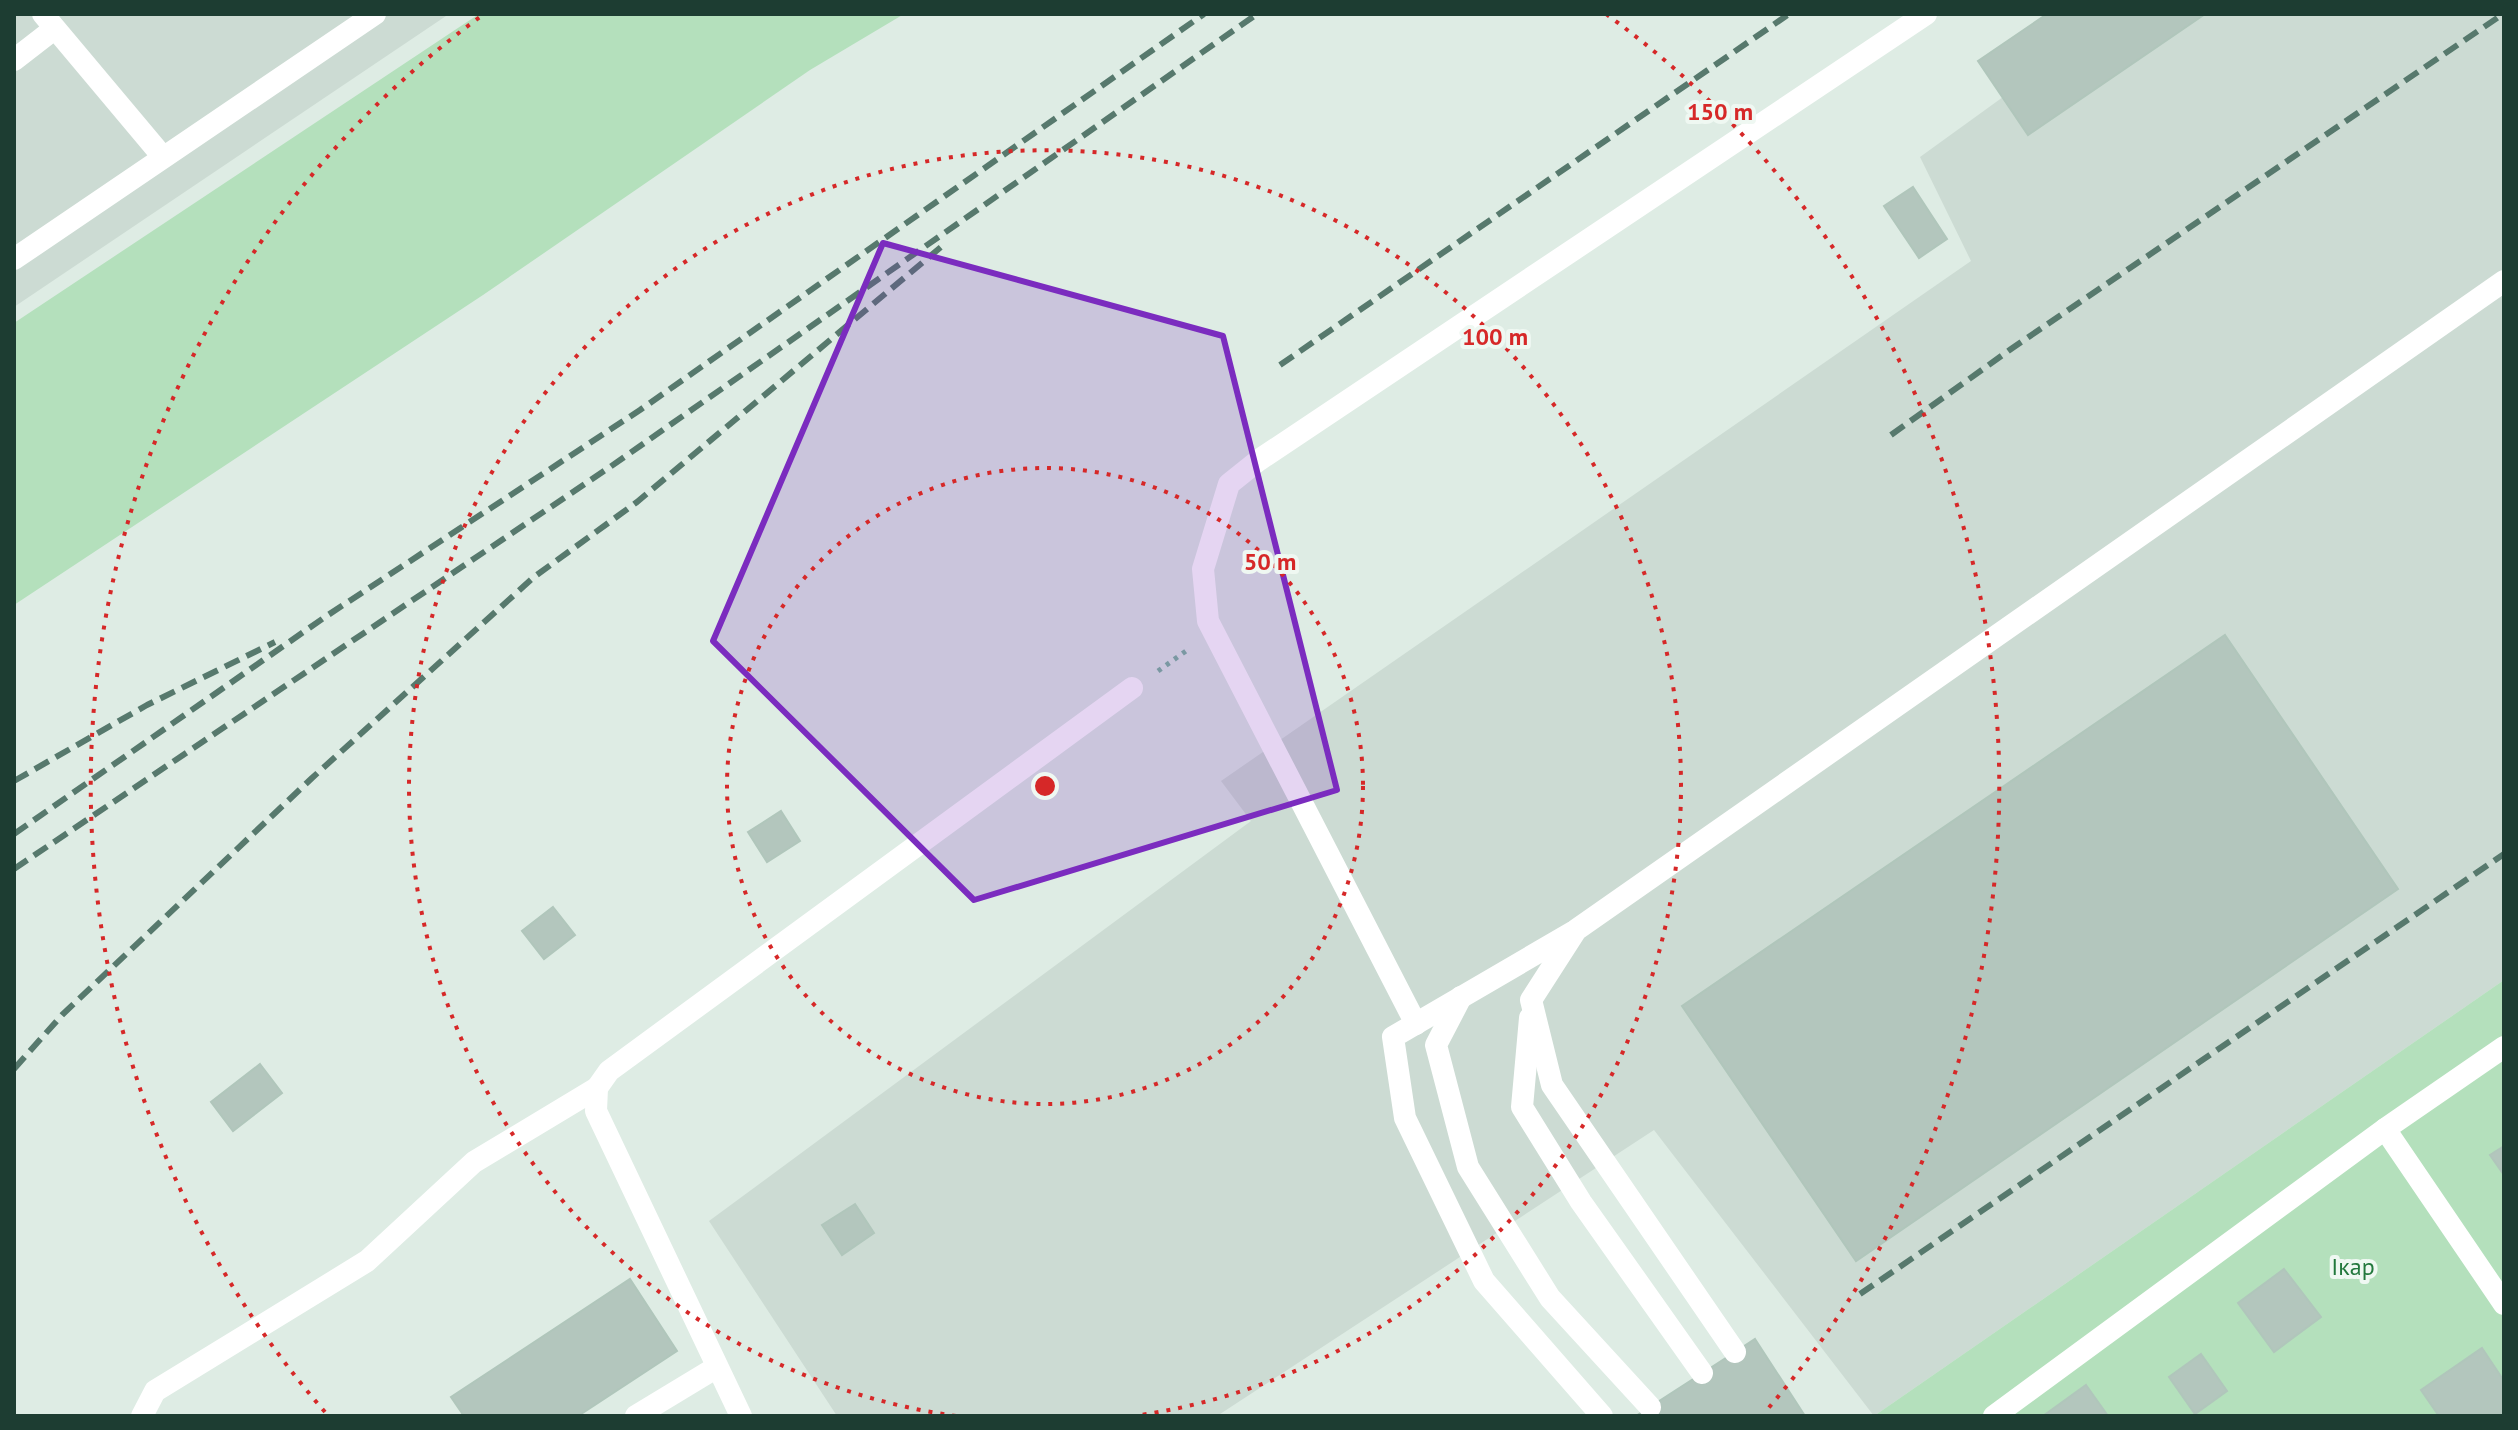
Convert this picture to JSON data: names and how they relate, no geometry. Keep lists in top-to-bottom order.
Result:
{
  "parks": ["Ікар"],
  "rings": ["150 m", "100 m", "50 m"]
}
